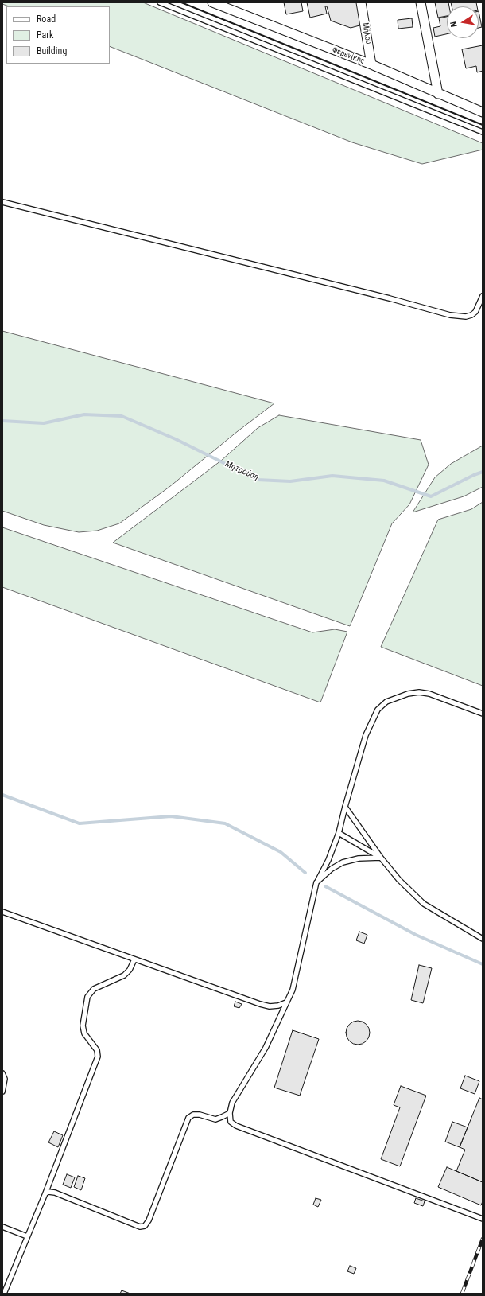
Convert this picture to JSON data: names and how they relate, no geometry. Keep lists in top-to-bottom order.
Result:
{
  "streets": {
    "street": ["Μήλου", "Φερενίκης"]
  },
  "crossings": [
    ["Μήλου", "Φερενίκης"]
  ],
  "water": ["Μητρούση"],
  "legend": ["Road", "Park", "Building"],
  "north": "left"
}
